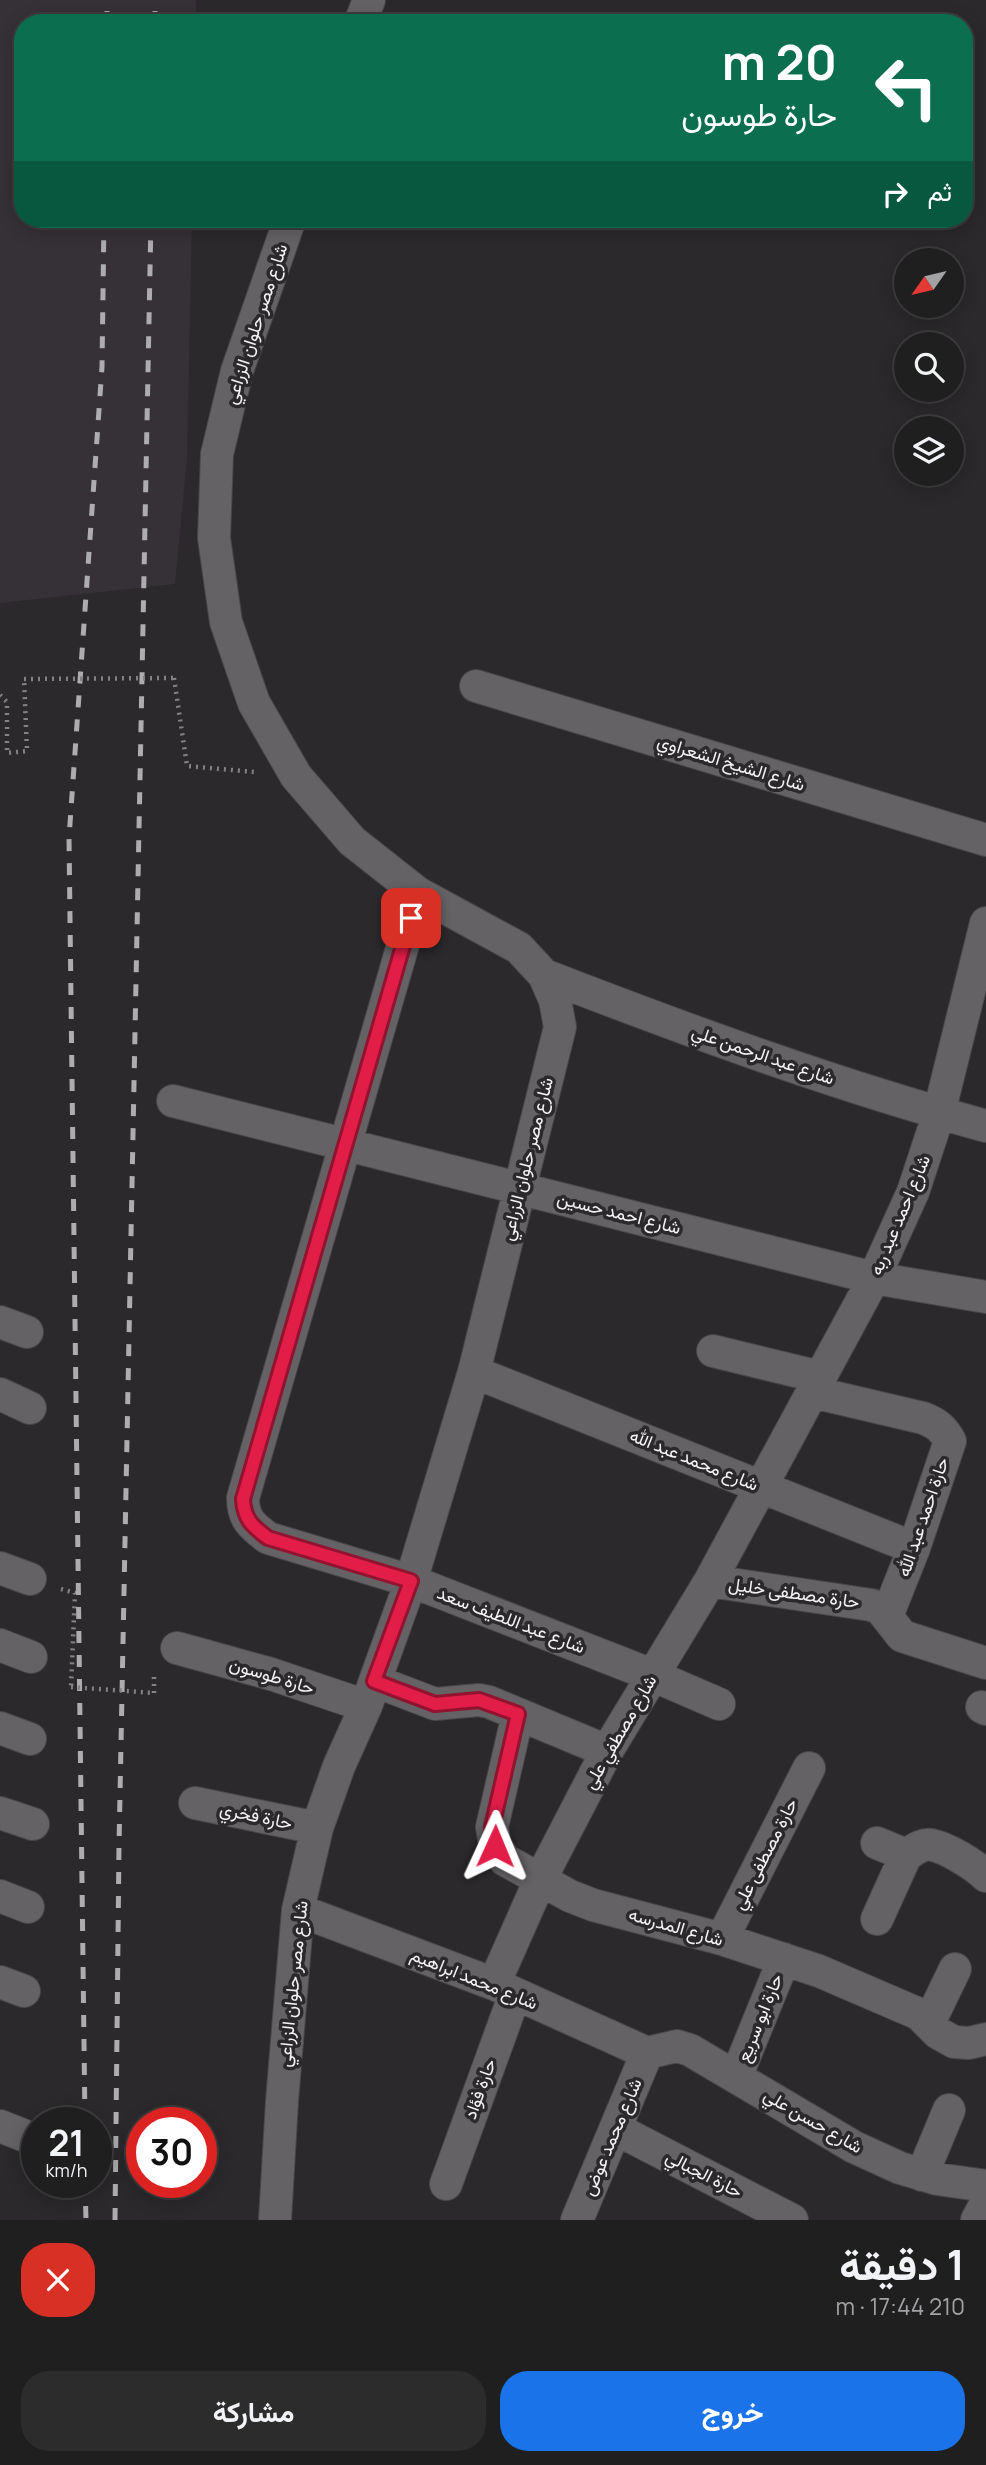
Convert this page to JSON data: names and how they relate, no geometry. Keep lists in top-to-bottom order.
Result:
{
  "streets": {
    "street": [
      "شارع مصر حلوان الزراعي",
      "شارع الشيخ الشعراوي",
      "شارع عبد الرحمن علي",
      "شارع احمد حسين",
      "شارع احمد عبد ربه",
      "شارع محمد عبد الله",
      "حارة احمد عبد الله",
      "حارة مصطفى خليل",
      "شارع عبد اللطيف سعد",
      "حارة طوسون",
      "شارع مصطفي علي",
      "حارة فخري",
      "حارة مصطفى علي",
      "شارع المدرسه",
      "شارع محمد ابراهيم",
      "حارة ابو سريع",
      "حارة فؤاد",
      "شارع حسن علي",
      "شارع محمد عوض",
      "حارة الجبالي"
    ]
  },
  "crossings": [
    ["شارع مصر حلوان الزراعي", "شارع عبد الرحمن علي"],
    ["شارع مصر حلوان الزراعي", "شارع احمد حسين"],
    ["شارع مصر حلوان الزراعي", "شارع محمد عبد الله"],
    ["شارع مصر حلوان الزراعي", "شارع عبد اللطيف سعد"],
    ["شارع مصر حلوان الزراعي", "حارة طوسون"],
    ["شارع مصر حلوان الزراعي", "حارة فخري"],
    ["شارع مصر حلوان الزراعي", "شارع محمد ابراهيم"],
    ["شارع عبد الرحمن علي", "شارع احمد عبد ربه"],
    ["شارع احمد حسين", "شارع احمد عبد ربه"],
    ["شارع احمد حسين", "شارع عبد اللطيف سعد"],
    ["شارع احمد عبد ربه", "شارع محمد عبد الله"],
    ["شارع احمد عبد ربه", "حارة احمد عبد الله"],
    ["شارع احمد عبد ربه", "شارع مصطفي علي"],
    ["شارع محمد عبد الله", "حارة احمد عبد الله"],
    ["شارع محمد عبد الله", "شارع مصطفي علي"],
    ["حارة احمد عبد الله", "حارة مصطفى خليل"],
    ["حارة مصطفى خليل", "شارع مصطفي علي"],
    ["شارع عبد اللطيف سعد", "شارع مصطفي علي"],
    ["حارة طوسون", "شارع مصطفي علي"],
    ["حارة طوسون", "شارع المدرسه"],
    ["شارع مصطفي علي", "شارع المدرسه"],
    ["شارع مصطفي علي", "شارع محمد ابراهيم"],
    ["شارع مصطفي علي", "حارة فؤاد"],
    ["حارة مصطفى علي", "شارع المدرسه"],
    ["شارع المدرسه", "حارة ابو سريع"],
    ["شارع محمد ابراهيم", "حارة فؤاد"],
    ["شارع محمد ابراهيم", "شارع حسن علي"],
    ["شارع محمد ابراهيم", "شارع محمد عوض"],
    ["حارة ابو سريع", "شارع حسن علي"],
    ["شارع حسن علي", "شارع محمد عوض"],
    ["شارع محمد عوض", "حارة الجبالي"]
  ],
  "north": "bottom left",
  "page": {
    "turn": ["20 m", "حارة طوسون"],
    "then": "ثم",
    "speed": "21 km/h",
    "limit": "30",
    "heading": ["1 دقيقة", "210 m · 17:44"],
    "buttons": ["خروج", "مشاركة"]
  }
}
